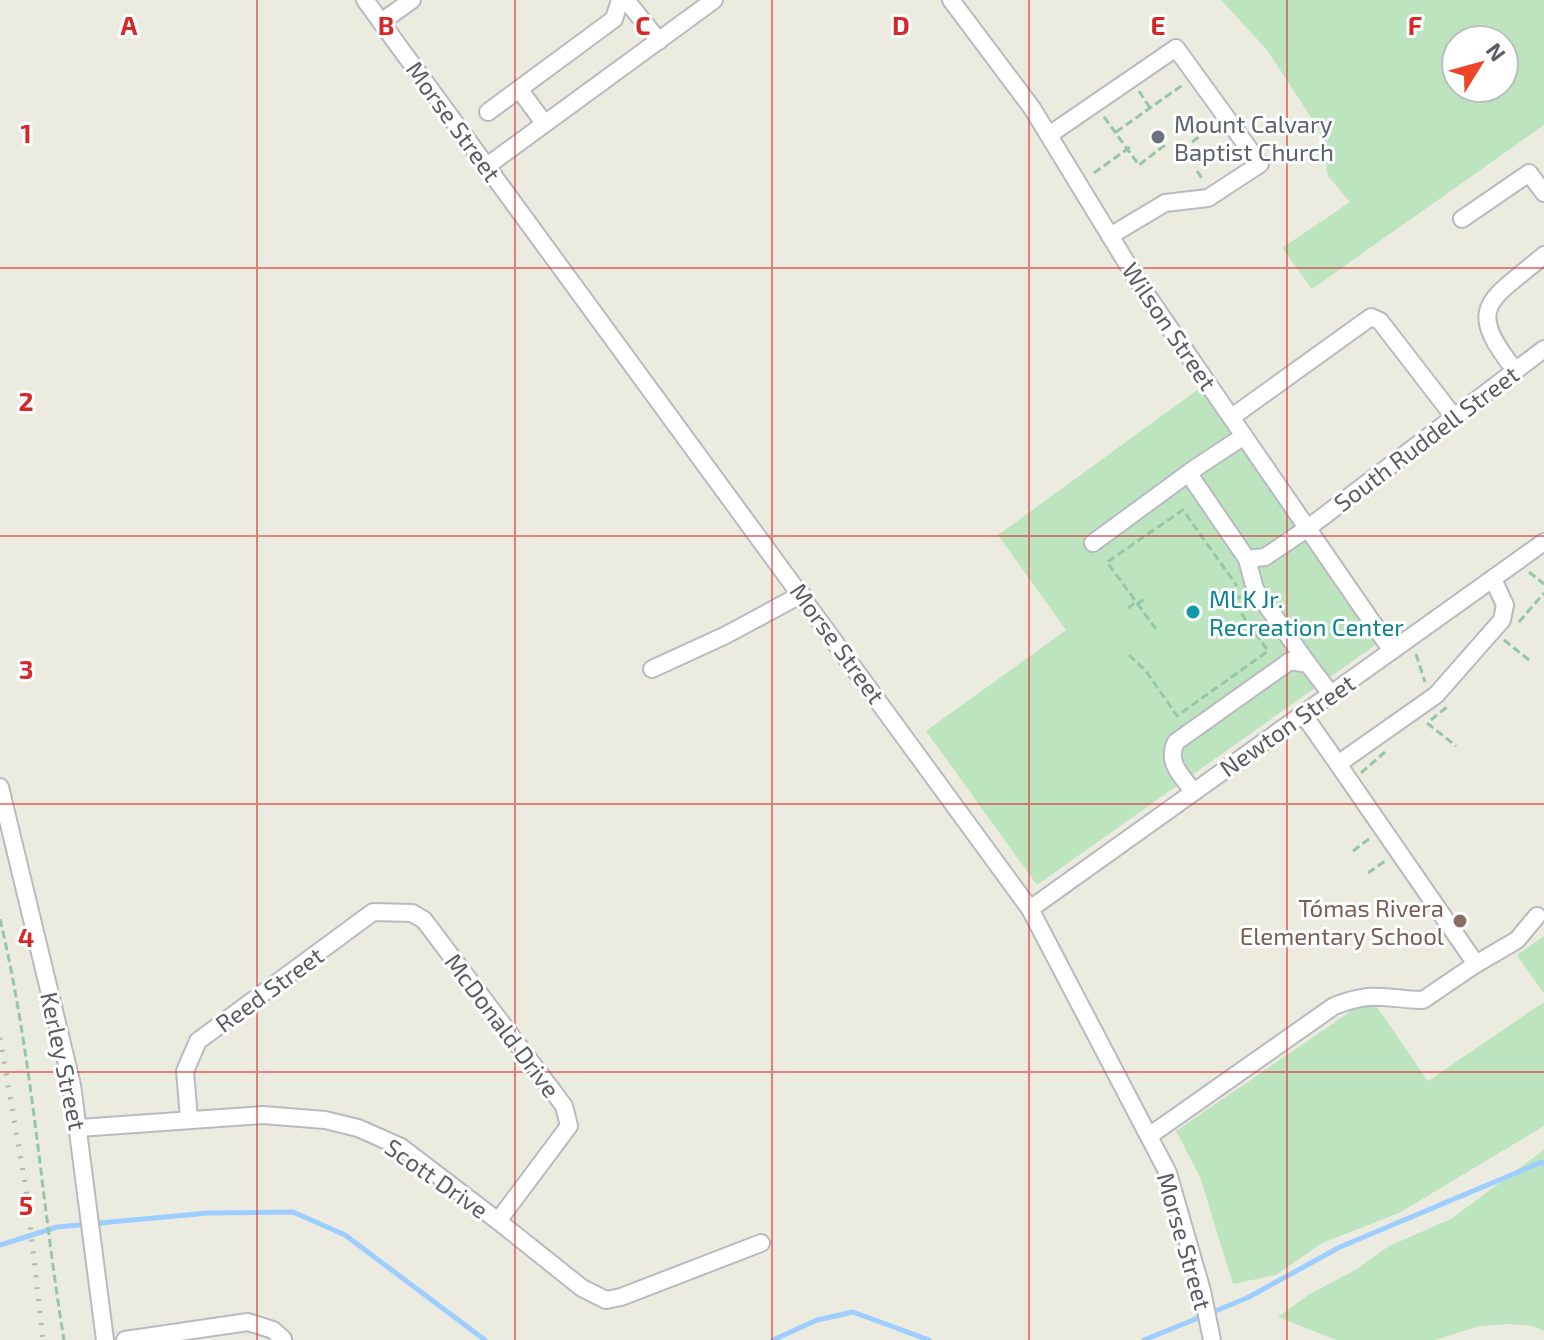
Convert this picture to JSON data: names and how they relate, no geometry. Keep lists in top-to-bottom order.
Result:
{
  "streets": {
    "street": [
      "Morse Street",
      "Wilson Street",
      "South Ruddell Street",
      "Newton Street",
      "Reed Street",
      "McDonald Drive",
      "Kerley Street",
      "Scott Drive"
    ]
  },
  "crossings": [
    ["Morse Street", "Newton Street"],
    ["Wilson Street", "South Ruddell Street"],
    ["Wilson Street", "Newton Street"],
    ["Reed Street", "McDonald Drive"],
    ["Reed Street", "Scott Drive"],
    ["McDonald Drive", "Scott Drive"],
    ["Kerley Street", "Scott Drive"]
  ],
  "places": ["Mount Calvary Baptist Church", "MLK Jr. Recreation Center", "Tómas Rivera Elementary School"],
  "north": "top right",
  "grid": {
    "columns": [
      "A",
      "B",
      "C",
      "D",
      "E",
      "F"
    ],
    "rows": [
      "1",
      "2",
      "3",
      "4",
      "5"
    ]
  }
}
